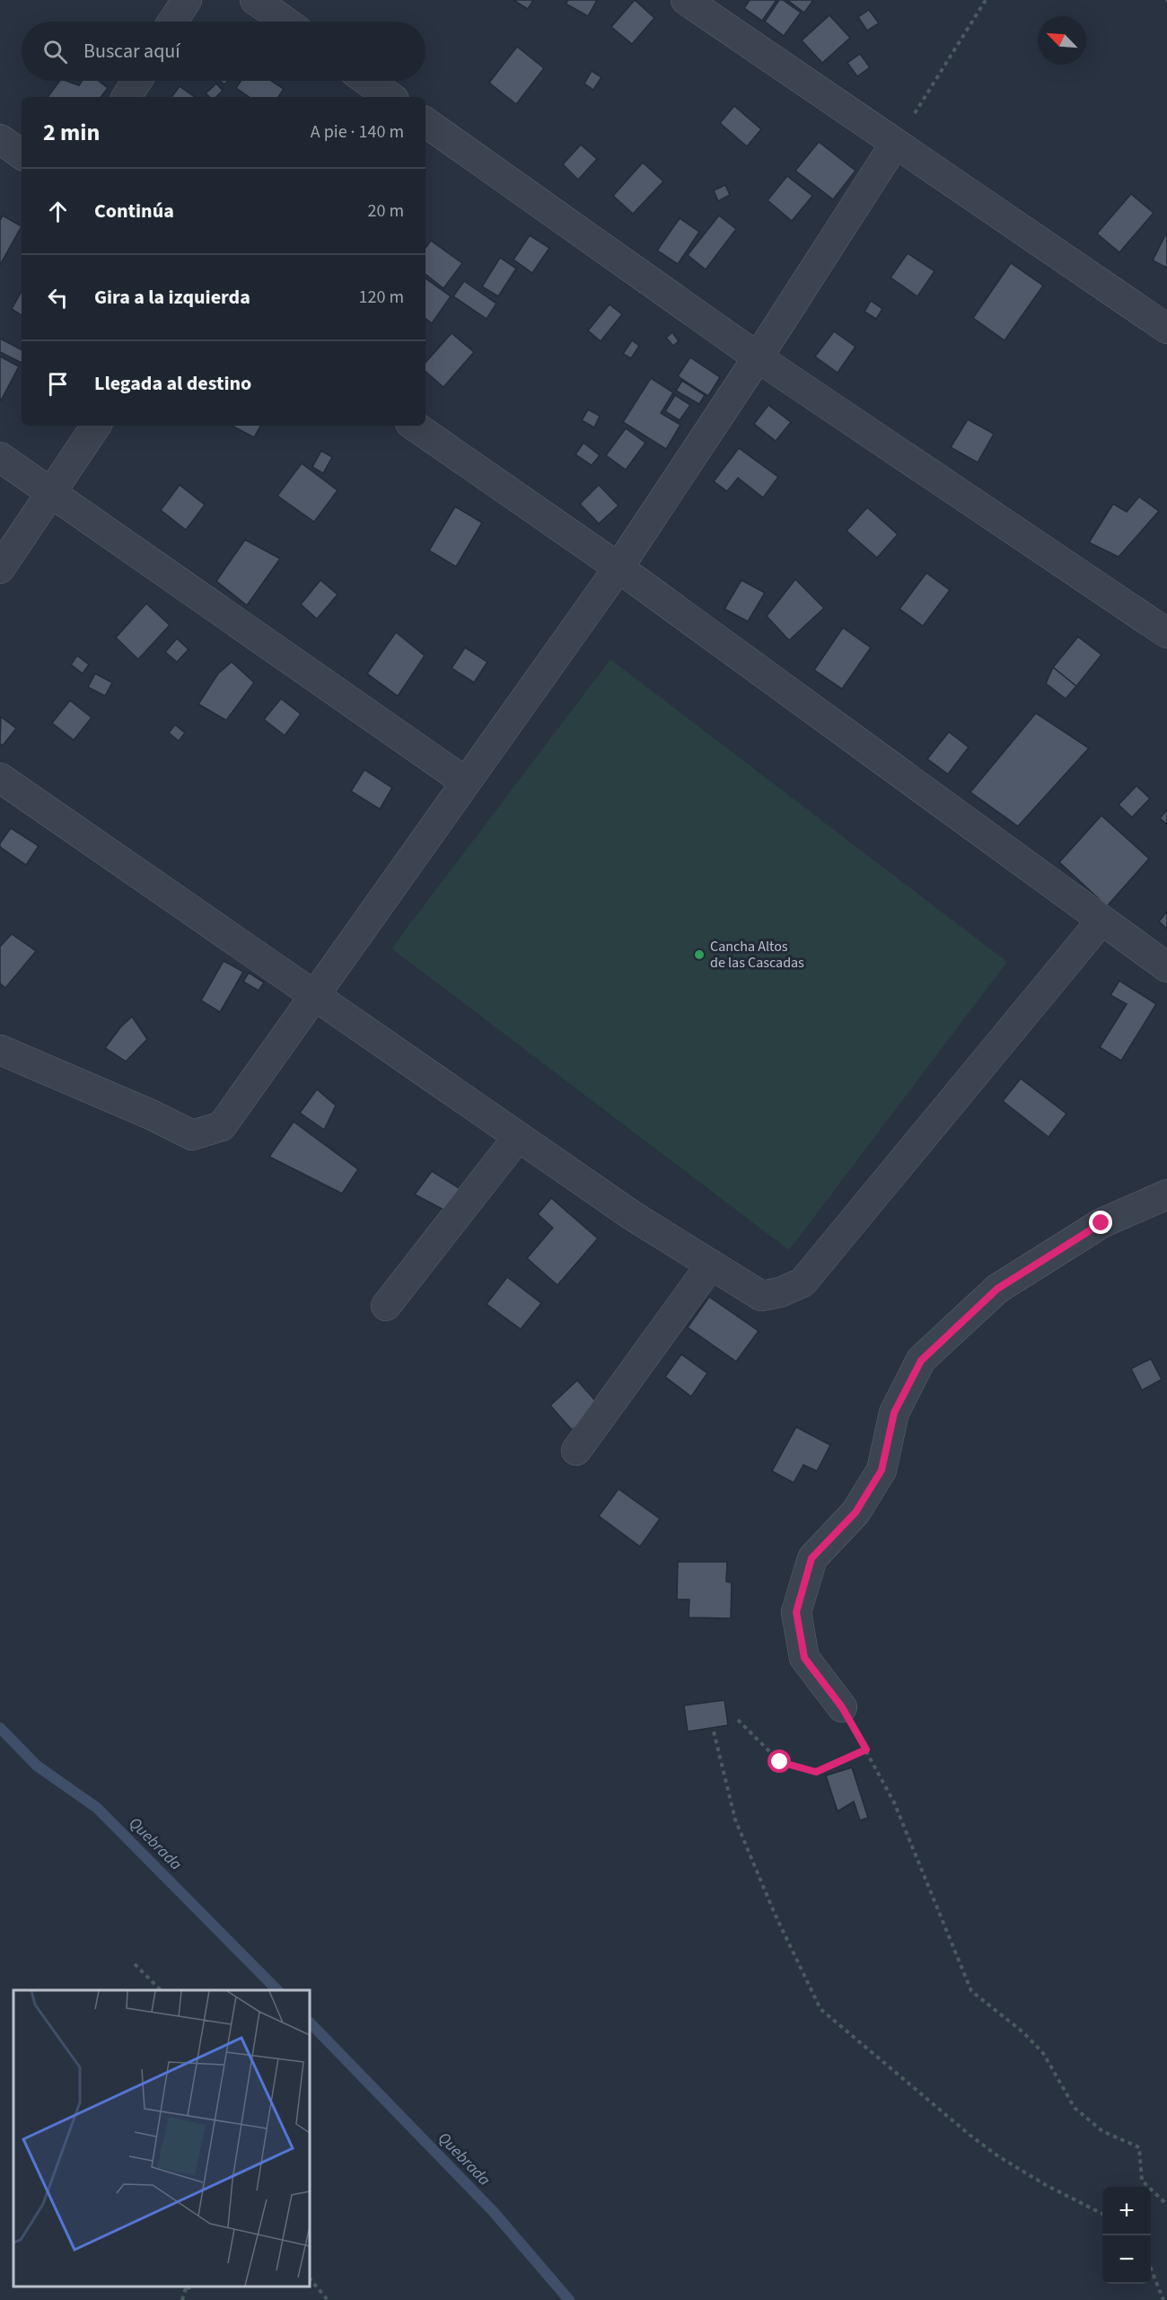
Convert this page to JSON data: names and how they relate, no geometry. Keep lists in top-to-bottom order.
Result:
{
  "water": ["Quebrada"],
  "places": ["Cancha Altos de las Cascadas"],
  "north": "top left",
  "page": {
    "search": "Buscar aquí",
    "heading": ["2 min", "A pie · 140 m"],
    "list": [
      ["Continúa", "20 m"],
      ["Gira a la izquierda", "120 m"],
      "Llegada al destino"
    ],
    "map_buttons": ["+", "−"]
  }
}
